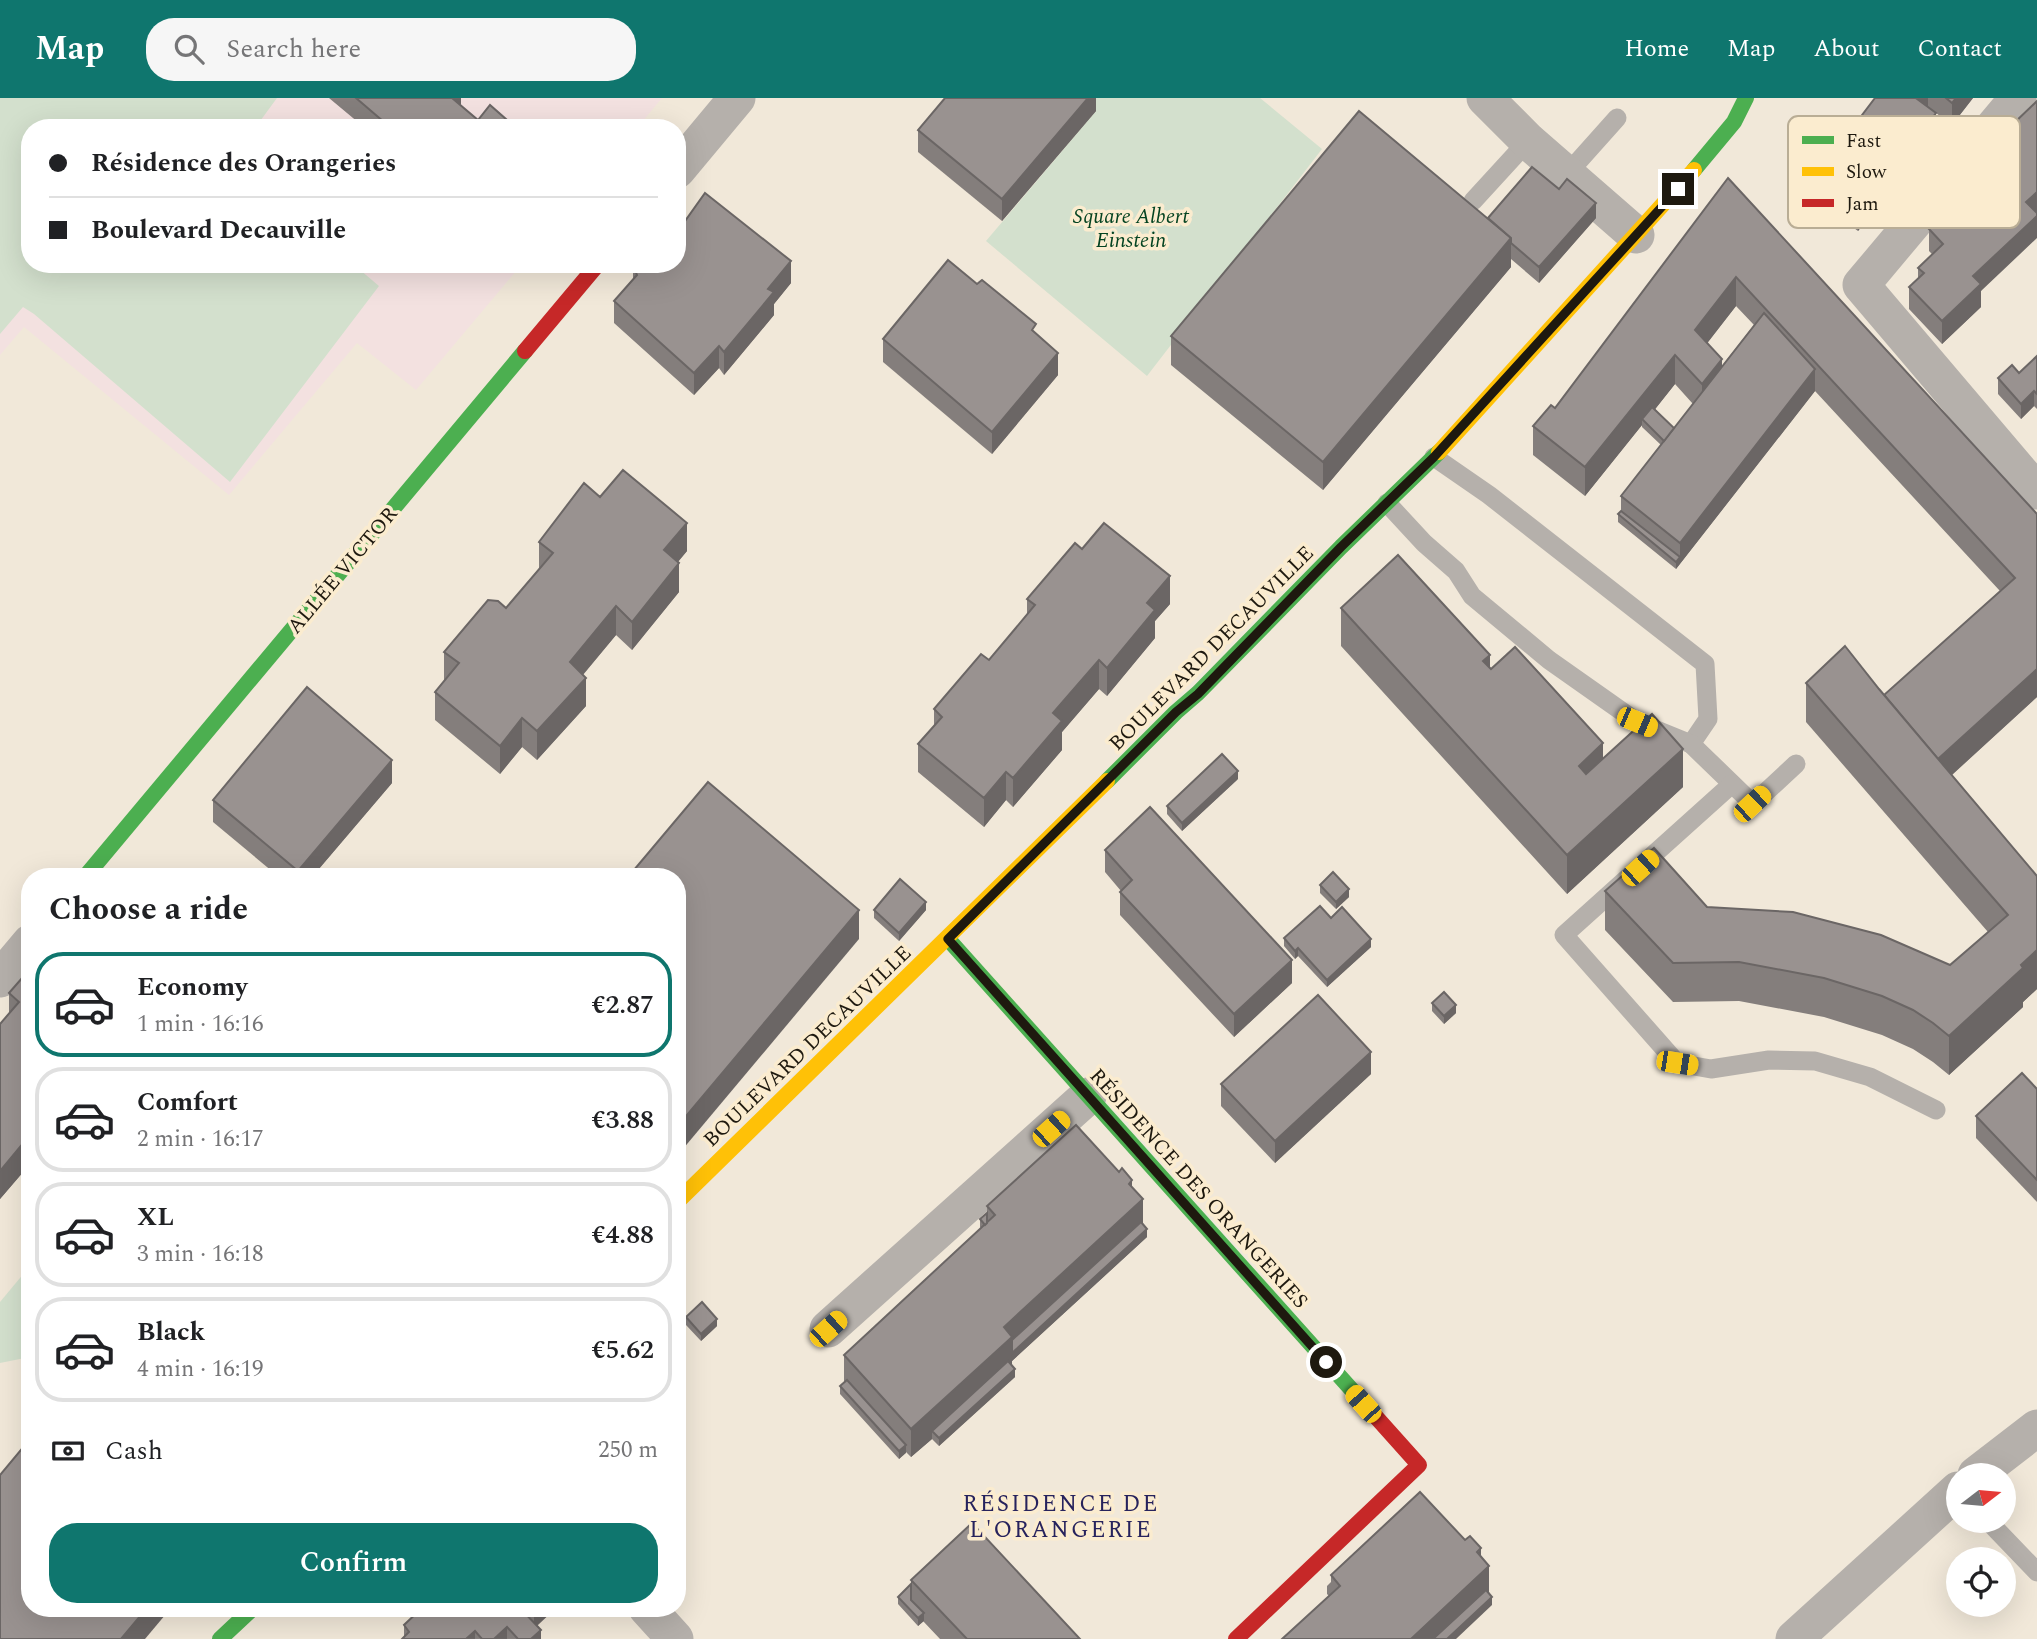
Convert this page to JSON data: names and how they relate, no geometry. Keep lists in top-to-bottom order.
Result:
{
  "streets": {
    "street": ["ALLÉE VICTOR", "BOULEVARD DECAUVILLE", "RÉSIDENCE DES ORANGERIES"]
  },
  "crossings": [
    ["BOULEVARD DECAUVILLE", "RÉSIDENCE DES ORANGERIES"]
  ],
  "districts": ["RÉSIDENCE DE L'ORANGERIE"],
  "parks": ["Square Albert Einstein"],
  "legend": ["Fast", "Slow", "Jam"],
  "north": "right",
  "page": {
    "header": "Map",
    "search": "Search here",
    "nav": [
      "Home",
      "Map",
      "About",
      "Contact"
    ],
    "banner": ["Résidence des Orangeries", "Boulevard Decauville"],
    "heading": "Choose a ride",
    "list": [
      {
        "name": "Economy",
        "note": "1 min · 16:16",
        "value": "€2.87"
      },
      {
        "name": "Comfort",
        "note": "2 min · 16:17",
        "value": "€3.88"
      },
      {
        "name": "XL",
        "note": "3 min · 16:18",
        "value": "€4.88"
      },
      {
        "name": "Black",
        "note": "4 min · 16:19",
        "value": "€5.62"
      }
    ],
    "pay": ["Cash", "250 m"],
    "buttons": "Confirm"
  }
}
